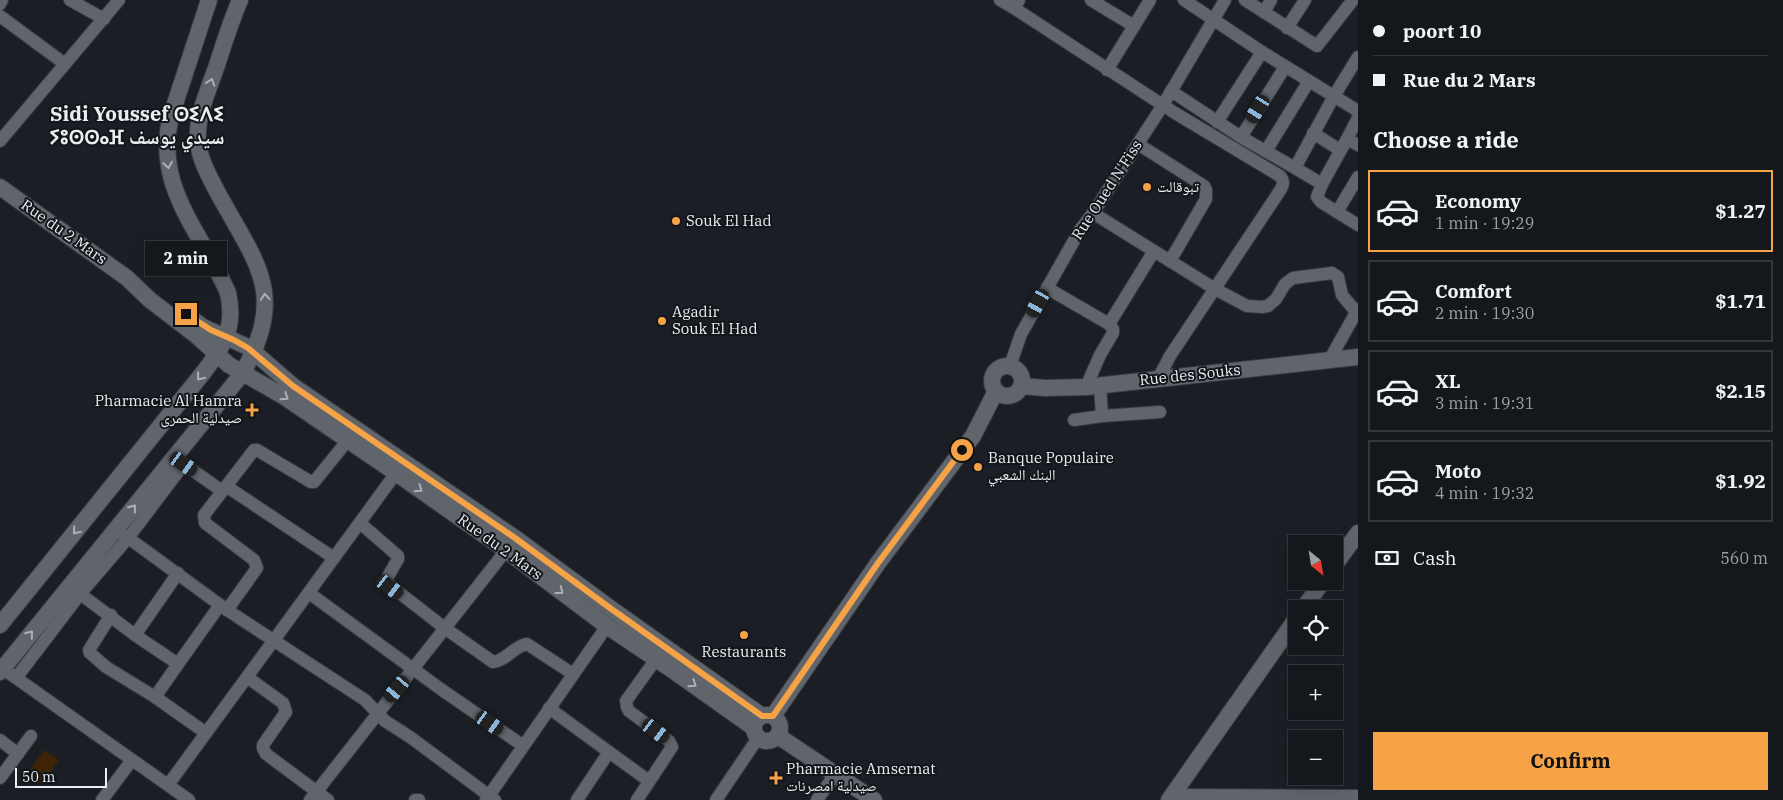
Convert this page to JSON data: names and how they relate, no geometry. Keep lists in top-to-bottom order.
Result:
{
  "streets": {
    "street": ["Rue Oued N'Fiss", "Rue du 2 Mars", "Rue des Souks"]
  },
  "crossings": [
    ["Rue Oued N'Fiss", "Rue des Souks"]
  ],
  "districts": ["Sidi Youssef ⵙⵉⴷⵉ ⵢⵓⵙⵙⴰⴼ سيدي يوسف"],
  "places": {
    "other": [
      "تبوقالت",
      "Souk El Had",
      "Agadir Souk El Had",
      "Banque Populaire البنك الشعبي",
      "Restaurants"
    ],
    "health": ["Pharmacie Al Hamra صيدلية الحمرى", "Pharmacie Amsernat صيدلية امصرنات"]
  },
  "scale_bar": "50 m",
  "north": "bottom right",
  "page": {
    "banner": ["poort 10", "Rue du 2 Mars"],
    "heading": "Choose a ride",
    "list": [
      {
        "name": "Economy",
        "note": "1 min · 19:29",
        "value": "$1.27"
      },
      {
        "name": "Comfort",
        "note": "2 min · 19:30",
        "value": "$1.71"
      },
      {
        "name": "XL",
        "note": "3 min · 19:31",
        "value": "$2.15"
      },
      {
        "name": "Moto",
        "note": "4 min · 19:32",
        "value": "$1.92"
      }
    ],
    "bubble": "2 min",
    "pay": ["Cash", "560 m"],
    "map_buttons": ["+", "−"],
    "buttons": "Confirm",
    "scale": "50 m"
  }
}
